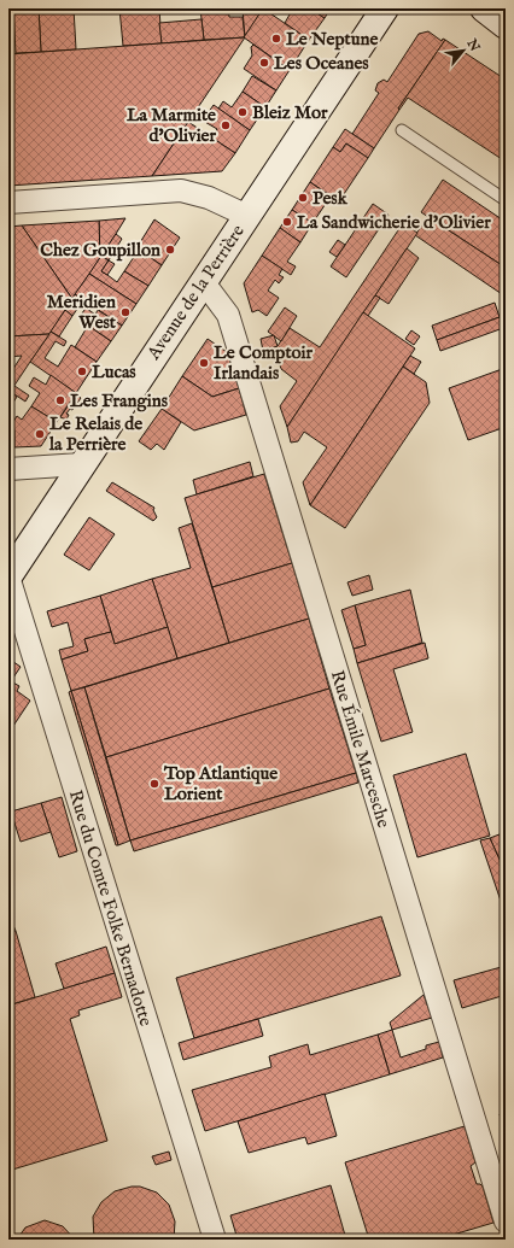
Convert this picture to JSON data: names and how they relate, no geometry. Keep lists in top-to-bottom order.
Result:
{
  "streets": {
    "street": ["Avenue de la Perrière", "Rue Émile Marcesche", "Rue du Comte Folke Bernadotte"]
  },
  "crossings": [
    ["Avenue de la Perrière", "Rue Émile Marcesche"],
    ["Avenue de la Perrière", "Rue du Comte Folke Bernadotte"]
  ],
  "places": [
    "Le Neptune",
    "Les Oceanes",
    "Bleiz Mor",
    "La Marmite d'Olivier",
    "Pesk",
    "La Sandwicherie d'Olivier",
    "Chez Goupillon",
    "Meridien West",
    "Le Comptoir Irlandais",
    "Lucas",
    "Les Frangins",
    "Le Relais de la Perrière",
    "Top Atlantique Lorient"
  ],
  "north": "top right"
}
